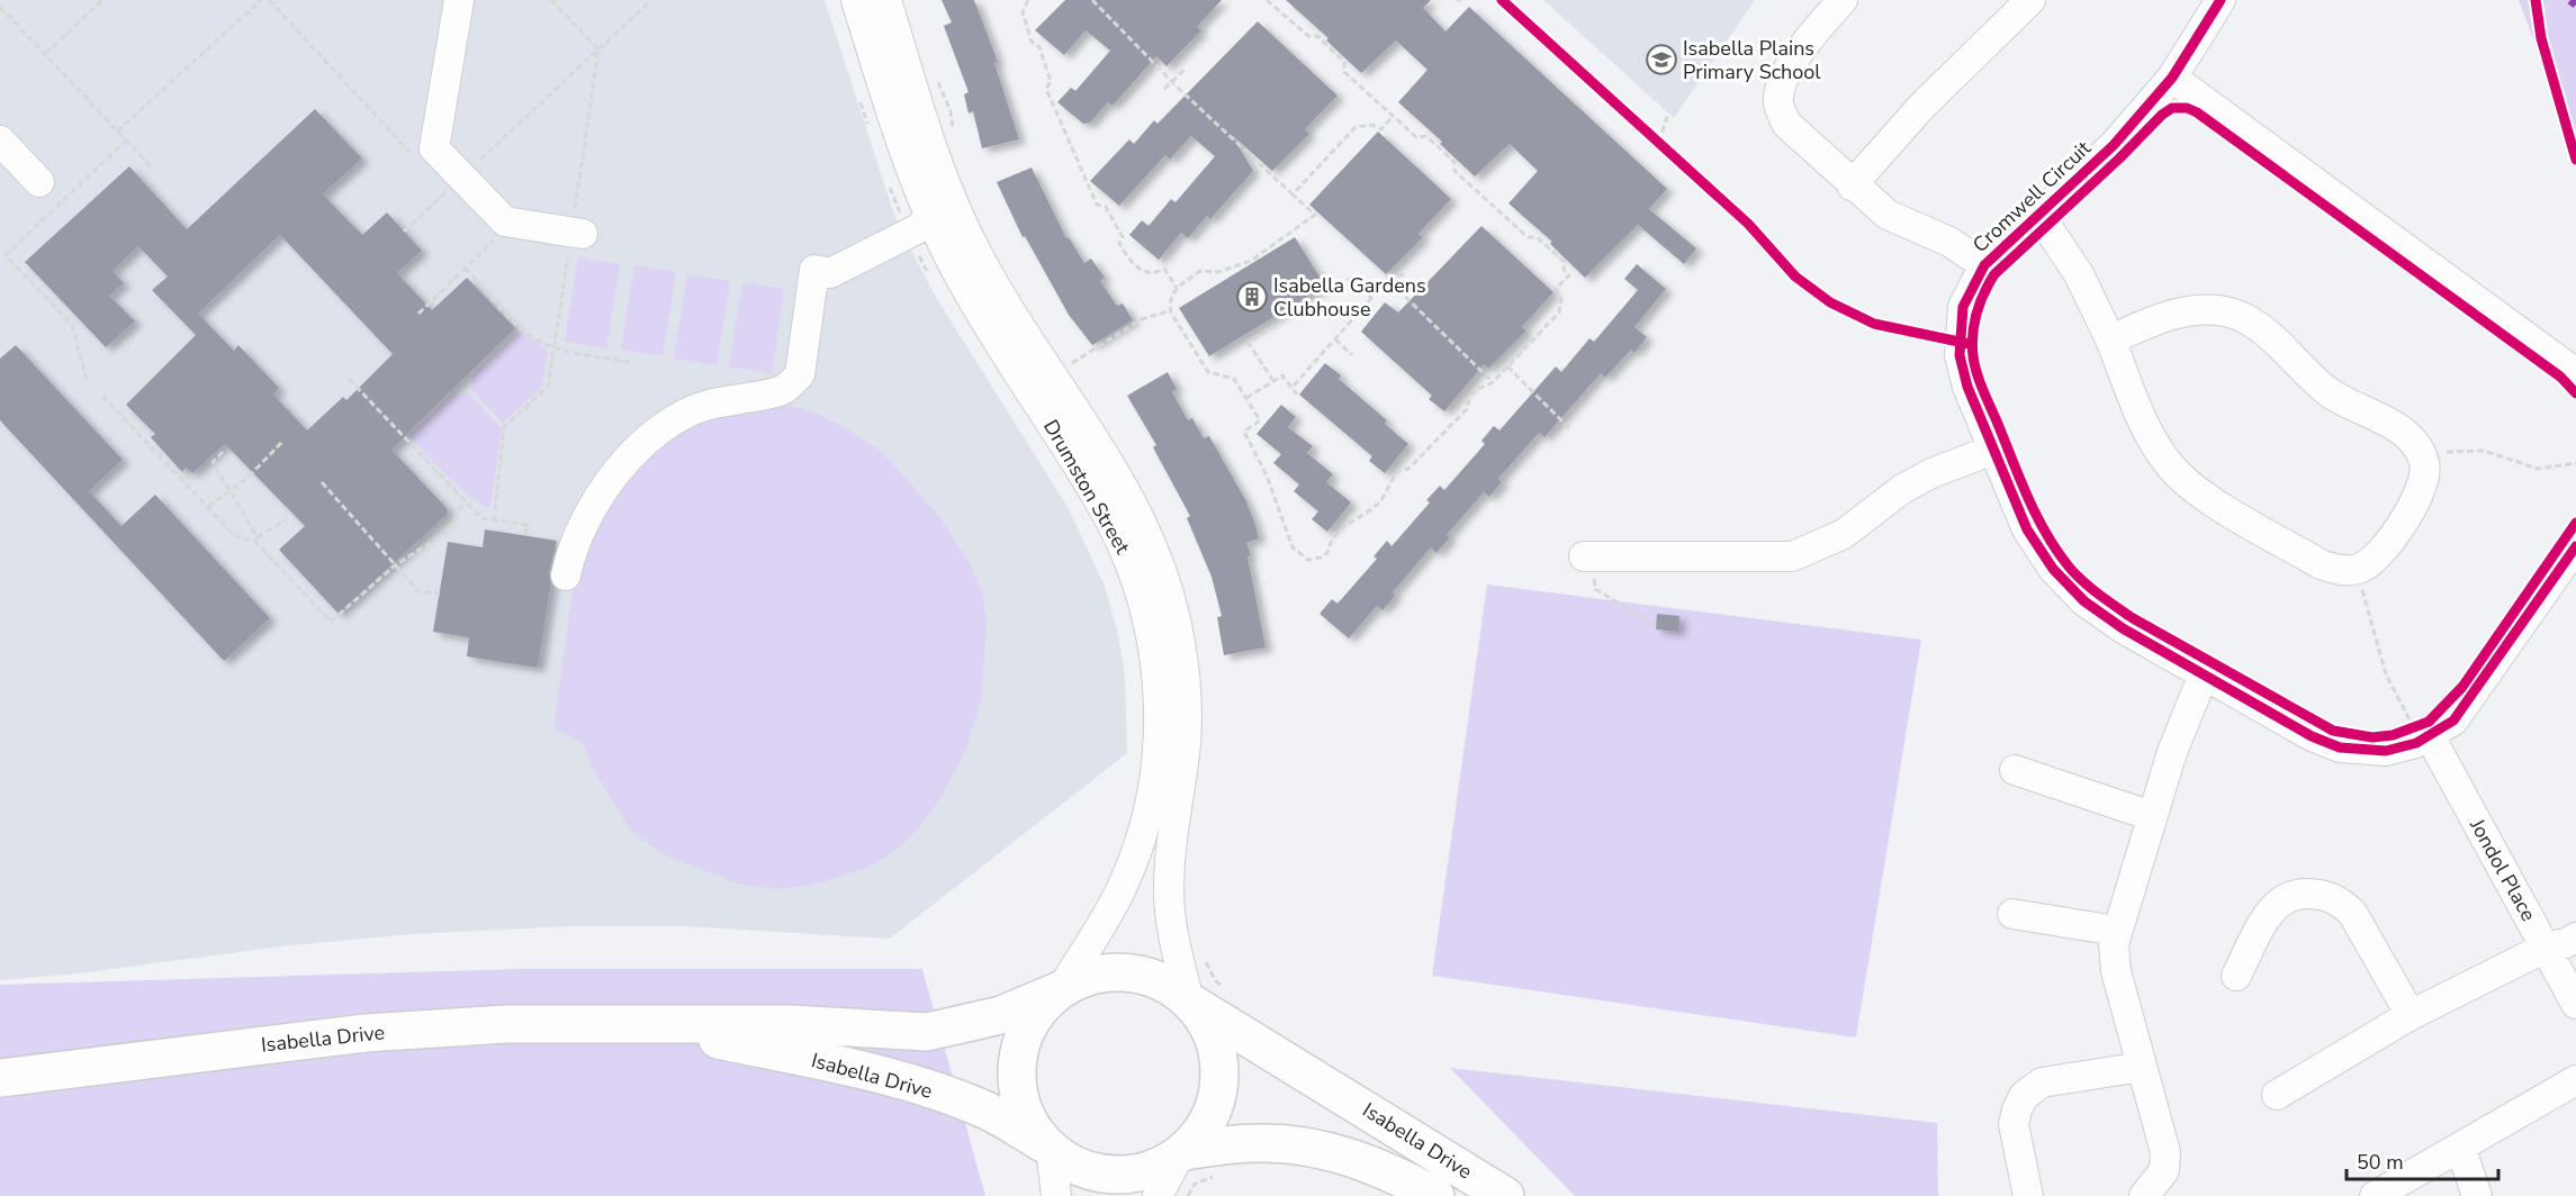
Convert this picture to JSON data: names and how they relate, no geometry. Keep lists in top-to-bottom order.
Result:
{
  "streets": {
    "main road": ["Isabella Drive"],
    "street": ["Cromwell Circuit", "Drumston Street", "Jondol Place"]
  },
  "crossings": [
    ["Cromwell Circuit", "Jondol Place"],
    ["Drumston Street", "Isabella Drive"]
  ],
  "places": {
    "school or university": ["Isabella Plains Primary School"],
    "building": ["Isabella Gardens Clubhouse"]
  },
  "scale_bar": "50 m"
}
